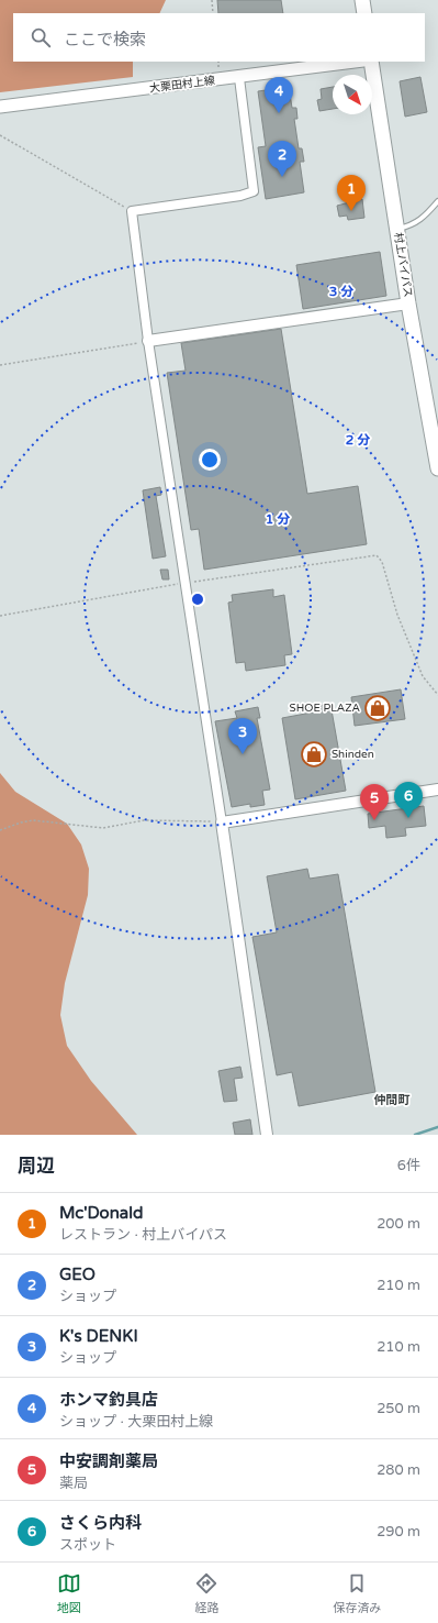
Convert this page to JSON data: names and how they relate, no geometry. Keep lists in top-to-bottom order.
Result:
{
  "streets": {
    "highway": ["村上バイパス"],
    "main road": ["大栗田村上線"]
  },
  "districts": ["仲間町"],
  "places": {
    "shop": ["SHOE PLAZA", "Shinden"]
  },
  "north": "bottom right",
  "page": {
    "search": "ここで検索",
    "pins": [
      "4",
      "2",
      "1",
      "3",
      "6",
      "5"
    ],
    "heading": ["周辺", "6件"],
    "list": [
      {
        "mark": "1",
        "name": "Mc'Donald",
        "note": "レストラン · 村上バイパス",
        "value": "200 m"
      },
      {
        "mark": "2",
        "name": "GEO",
        "note": "ショップ",
        "value": "210 m"
      },
      {
        "mark": "3",
        "name": "K's DENKI",
        "note": "ショップ",
        "value": "210 m"
      },
      {
        "mark": "4",
        "name": "ホンマ釣具店",
        "note": "ショップ · 大栗田村上線",
        "value": "250 m"
      },
      {
        "mark": "5",
        "name": "中安調剤薬局",
        "note": "薬局",
        "value": "280 m"
      },
      {
        "mark": "6",
        "name": "さくら内科",
        "note": "スポット",
        "value": "290 m"
      }
    ],
    "nav": ["地図", "経路", "保存済み"]
  },
  "rings": ["3 分", "2 分", "1 分"]
}
